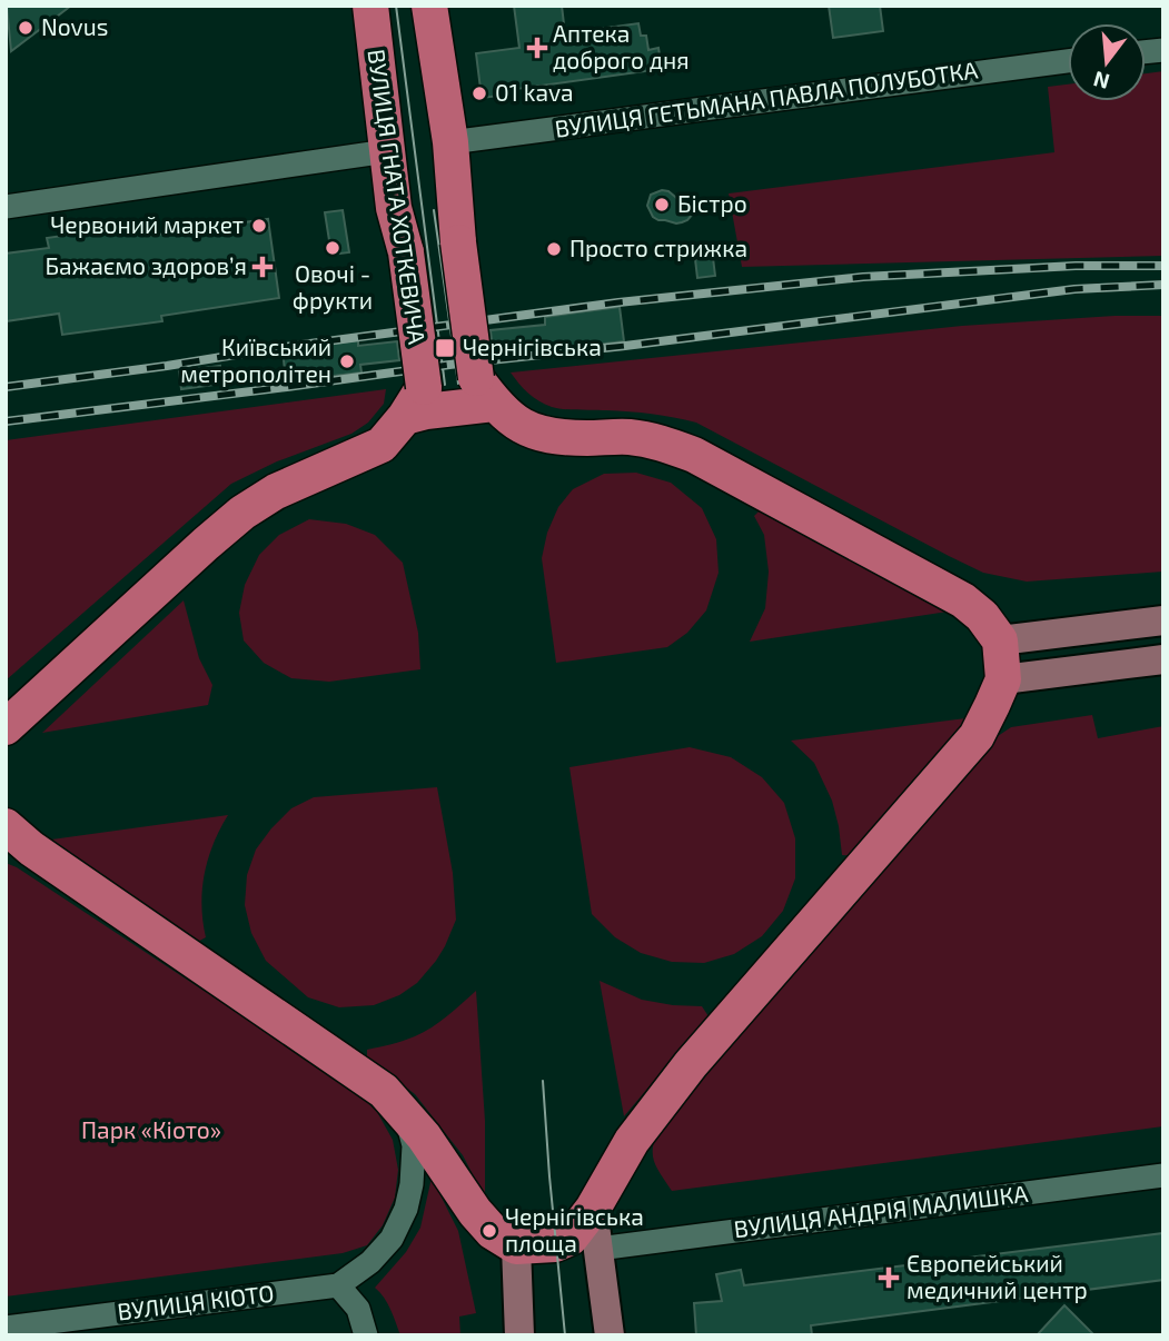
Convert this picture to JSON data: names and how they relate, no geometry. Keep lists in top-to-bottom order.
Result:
{
  "streets": {
    "highway": ["ВУЛИЦЯ ГНАТА ХОТКЕВИЧА"],
    "street": ["ВУЛИЦЯ ГЕТЬМАНА ПАВЛА ПОЛУБОТКА", "ВУЛИЦЯ АНДРІЯ МАЛИШКА", "ВУЛИЦЯ КІОТО"]
  },
  "parks": ["Парк «Кіото»"],
  "places": {
    "other": [
      "Novus",
      "01 kava",
      "Бістро",
      "Червоний маркет",
      "Овочі - фрукти",
      "Просто стрижка",
      "Київський метрополітен",
      "Чернігівська площа"
    ],
    "health": ["Аптека доброго дня", "Бажаємо здоровʼя", "Європейський медичний центр"],
    "transit": ["Чернігівська"]
  },
  "north": "bottom"
}
